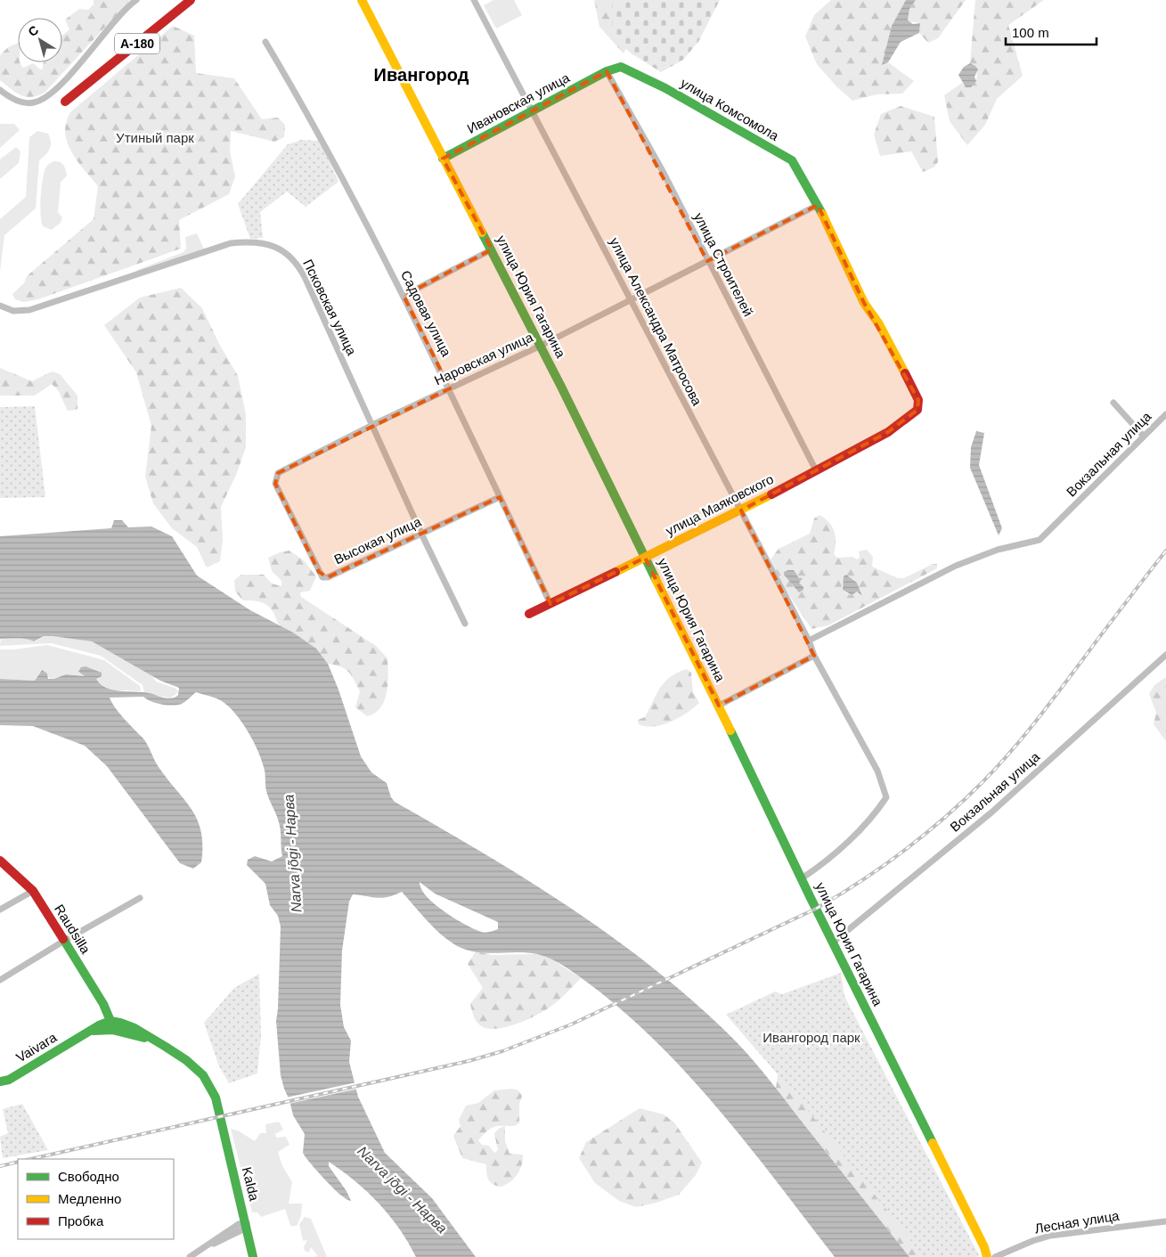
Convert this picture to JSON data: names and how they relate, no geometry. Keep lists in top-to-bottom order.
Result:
{
  "streets": {
    "main road": [
      "А-180",
      "Ивановская улица",
      "улица Комсомола",
      "улица Юрия Гагарина",
      "улица Маяковского",
      "Raudsilla",
      "Vaivara",
      "Kalda"
    ],
    "street": [
      "улица Строителей",
      "Псковская улица",
      "Садовая улица",
      "улица Александра Матросова",
      "Наровская улица",
      "Вокзальная улица",
      "Высокая улица",
      "Лесная улица"
    ]
  },
  "crossings": [
    ["Ивановская улица", "улица Комсомола"],
    ["Ивановская улица", "улица Строителей"],
    ["Ивановская улица", "улица Юрия Гагарина"],
    ["Ивановская улица", "улица Александра Матросова"],
    ["улица Комсомола", "улица Строителей"],
    ["улица Комсомола", "Наровская улица"],
    ["улица Комсомола", "улица Маяковского"],
    ["улица Строителей", "Наровская улица"],
    ["улица Строителей", "улица Маяковского"],
    ["улица Юрия Гагарина", "улица Александра Матросова"],
    ["улица Юрия Гагарина", "Наровская улица"],
    ["улица Юрия Гагарина", "Вокзальная улица"],
    ["улица Юрия Гагарина", "улица Маяковского"],
    ["Псковская улица", "Наровская улица"],
    ["Псковская улица", "Высокая улица"],
    ["Садовая улица", "Наровская улица"],
    ["Садовая улица", "улица Маяковского"],
    ["Садовая улица", "Высокая улица"],
    ["улица Александра Матросова", "Наровская улица"],
    ["улица Александра Матросова", "Вокзальная улица"],
    ["улица Александра Матросова", "улица Маяковского"],
    ["Наровская улица", "Высокая улица"],
    ["Raudsilla", "Vaivara"],
    ["Raudsilla", "Kalda"],
    ["Vaivara", "Kalda"]
  ],
  "districts": ["Ивангород"],
  "water": ["Narva jõgi - Нарва"],
  "parks": ["Утиный парк", "Ивангород парк"],
  "legend": ["Свободно", "Медленно", "Пробка"],
  "scale_bar": "100 m",
  "north": "top left"
}
